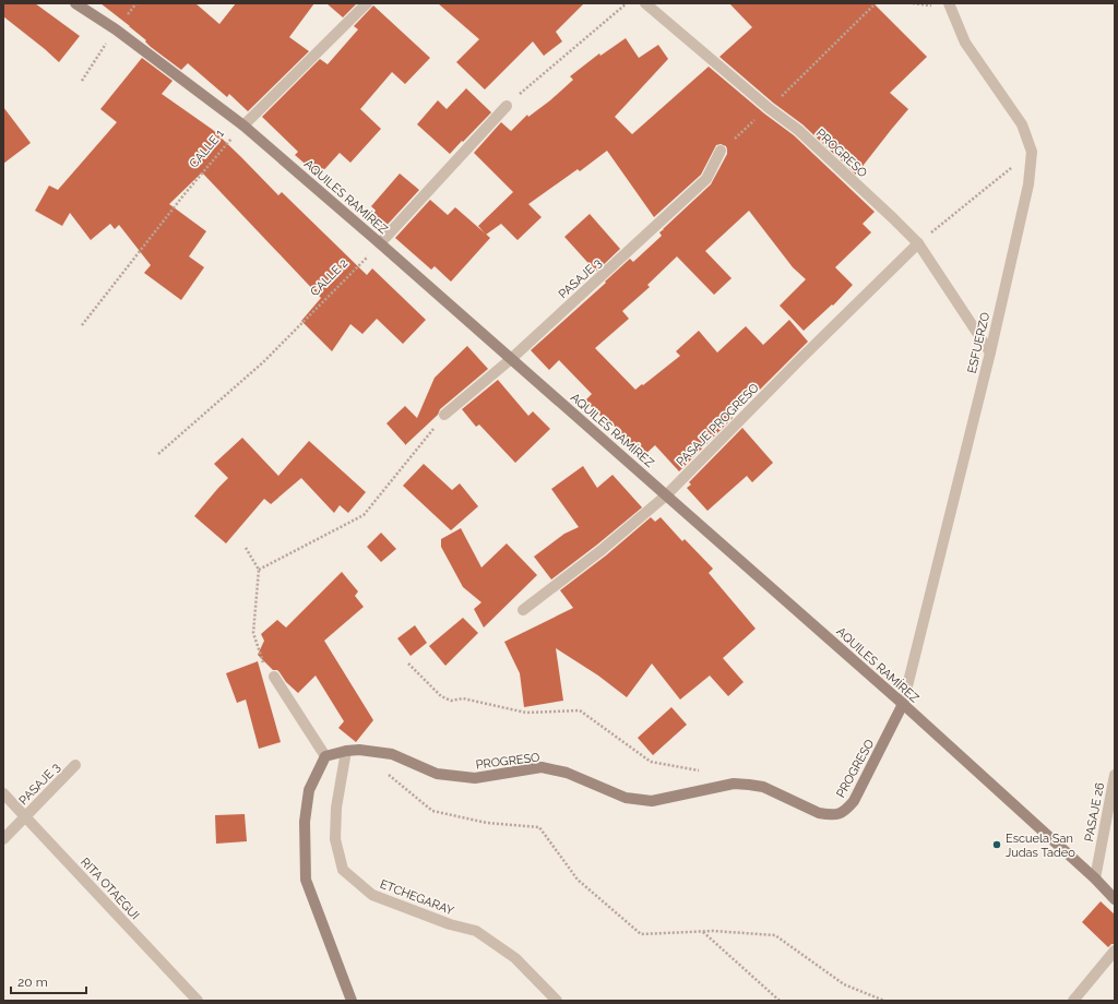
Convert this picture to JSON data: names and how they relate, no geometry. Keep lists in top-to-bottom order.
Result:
{
  "streets": {
    "street": [
      "PROGRESO",
      "AQUILES RAMÍREZ",
      "PASAJE 3",
      "ESFUERZO",
      "PASAJE PROGRESO",
      "PASAJE 26",
      "RITA OTAEGUI",
      "ETCHEGARAY"
    ],
    "path": ["CALLE 1", "CALLE 2"]
  },
  "crossings": [
    ["CALLE 1", "AQUILES RAMÍREZ"],
    ["PROGRESO", "AQUILES RAMÍREZ"],
    ["PROGRESO", "ESFUERZO"],
    ["PROGRESO", "PASAJE PROGRESO"],
    ["PROGRESO", "ETCHEGARAY"],
    ["AQUILES RAMÍREZ", "CALLE 2"],
    ["AQUILES RAMÍREZ", "PASAJE 3"],
    ["AQUILES RAMÍREZ", "ESFUERZO"],
    ["AQUILES RAMÍREZ", "PASAJE PROGRESO"],
    ["AQUILES RAMÍREZ", "PASAJE 26"],
    ["PASAJE 3", "RITA OTAEGUI"]
  ],
  "places": ["Escuela San Judas Tadeo"],
  "scale_bar": "20 m"
}
